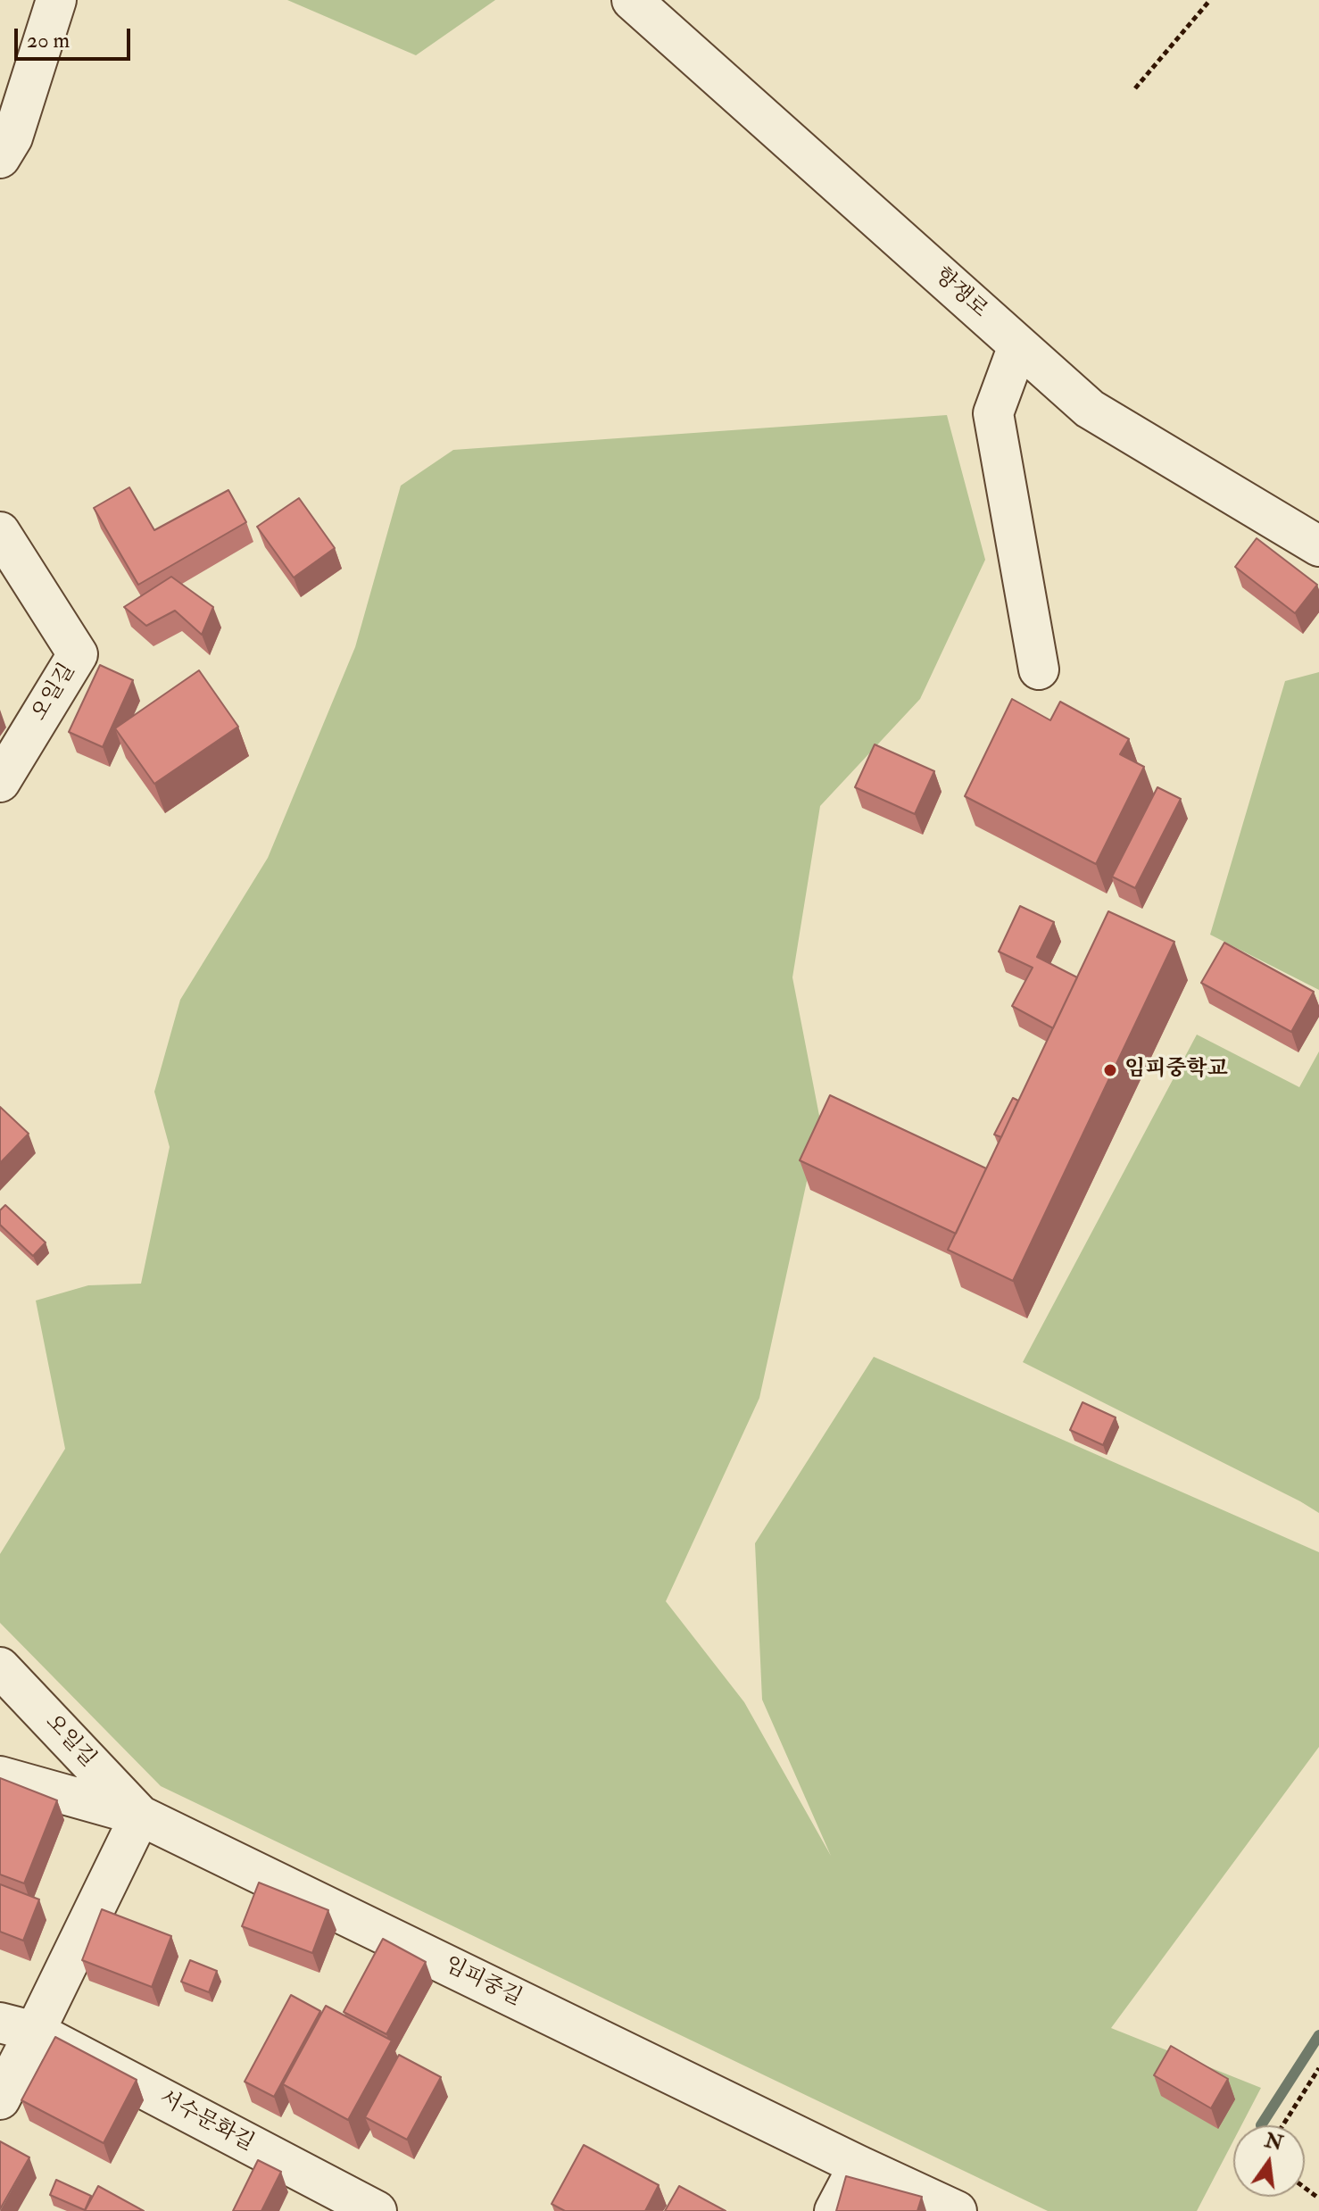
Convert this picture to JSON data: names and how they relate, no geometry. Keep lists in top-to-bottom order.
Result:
{
  "streets": {
    "street": [
      "항쟁로",
      "오일길",
      "임피중길",
      "서수문화길"
    ]
  },
  "crossings": [
    ["오일길", "임피중길"]
  ],
  "places": ["임피중학교"],
  "scale_bar": "20 m",
  "north": "top"
}
